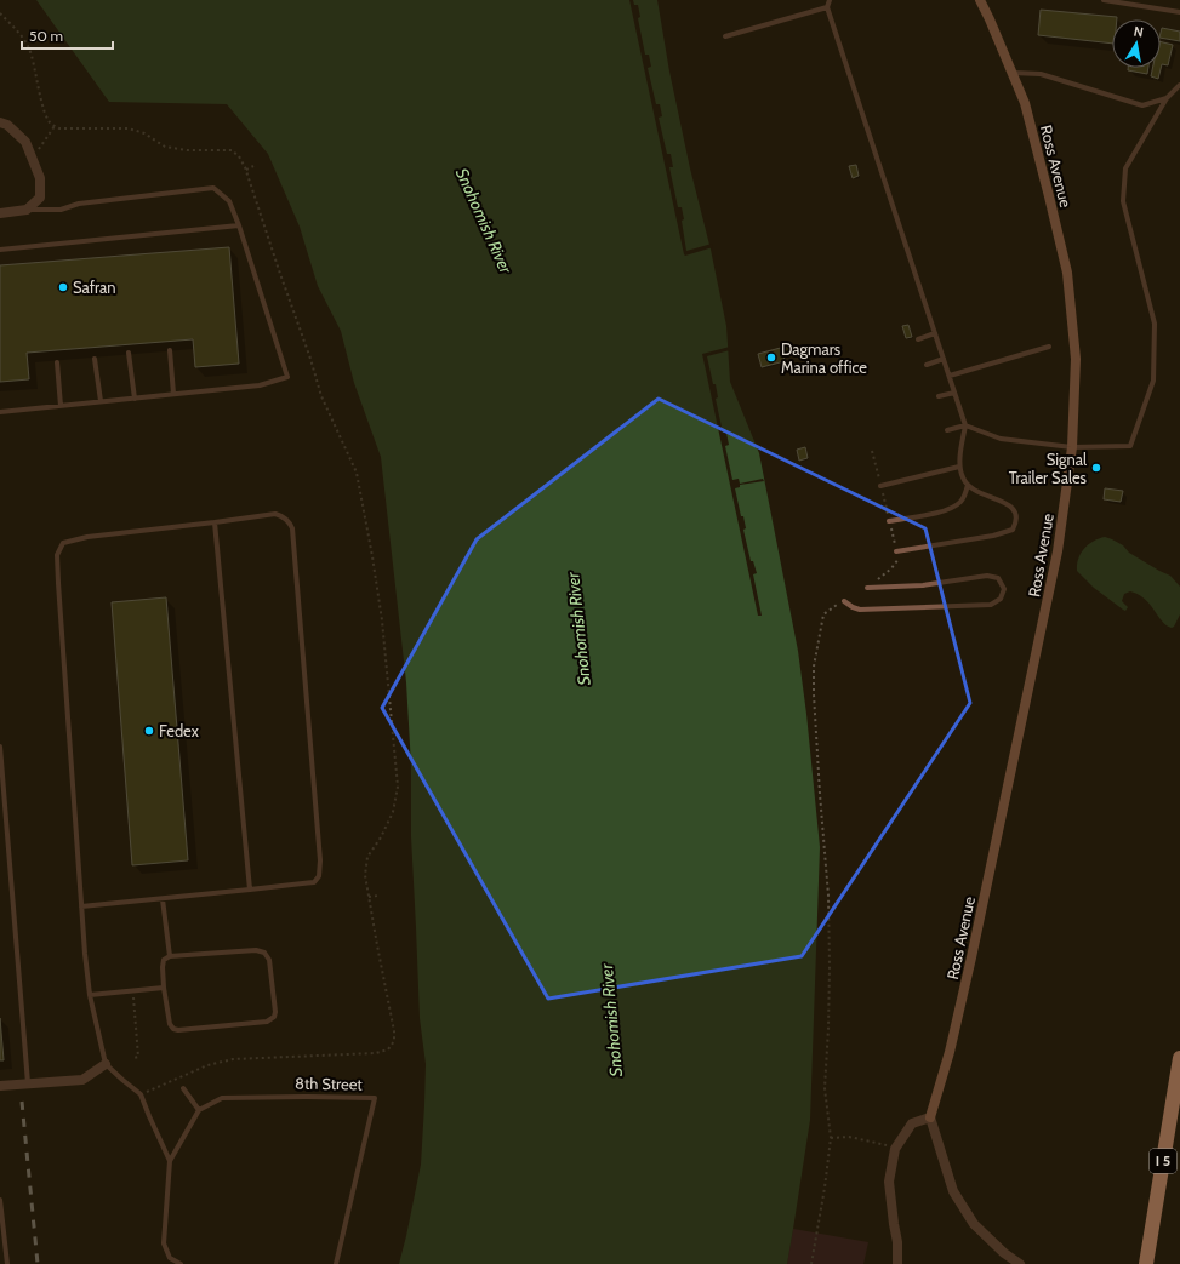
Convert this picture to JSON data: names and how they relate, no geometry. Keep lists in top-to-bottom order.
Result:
{
  "streets": {
    "highway": ["I 5"],
    "street": ["Ross Avenue"],
    "lane": ["8th Street"]
  },
  "water": ["Snohomish River"],
  "places": [
    "Safran",
    "Dagmars Marina office",
    "Signal Trailer Sales",
    "Fedex"
  ],
  "scale_bar": "50 m",
  "north": "top"
}
